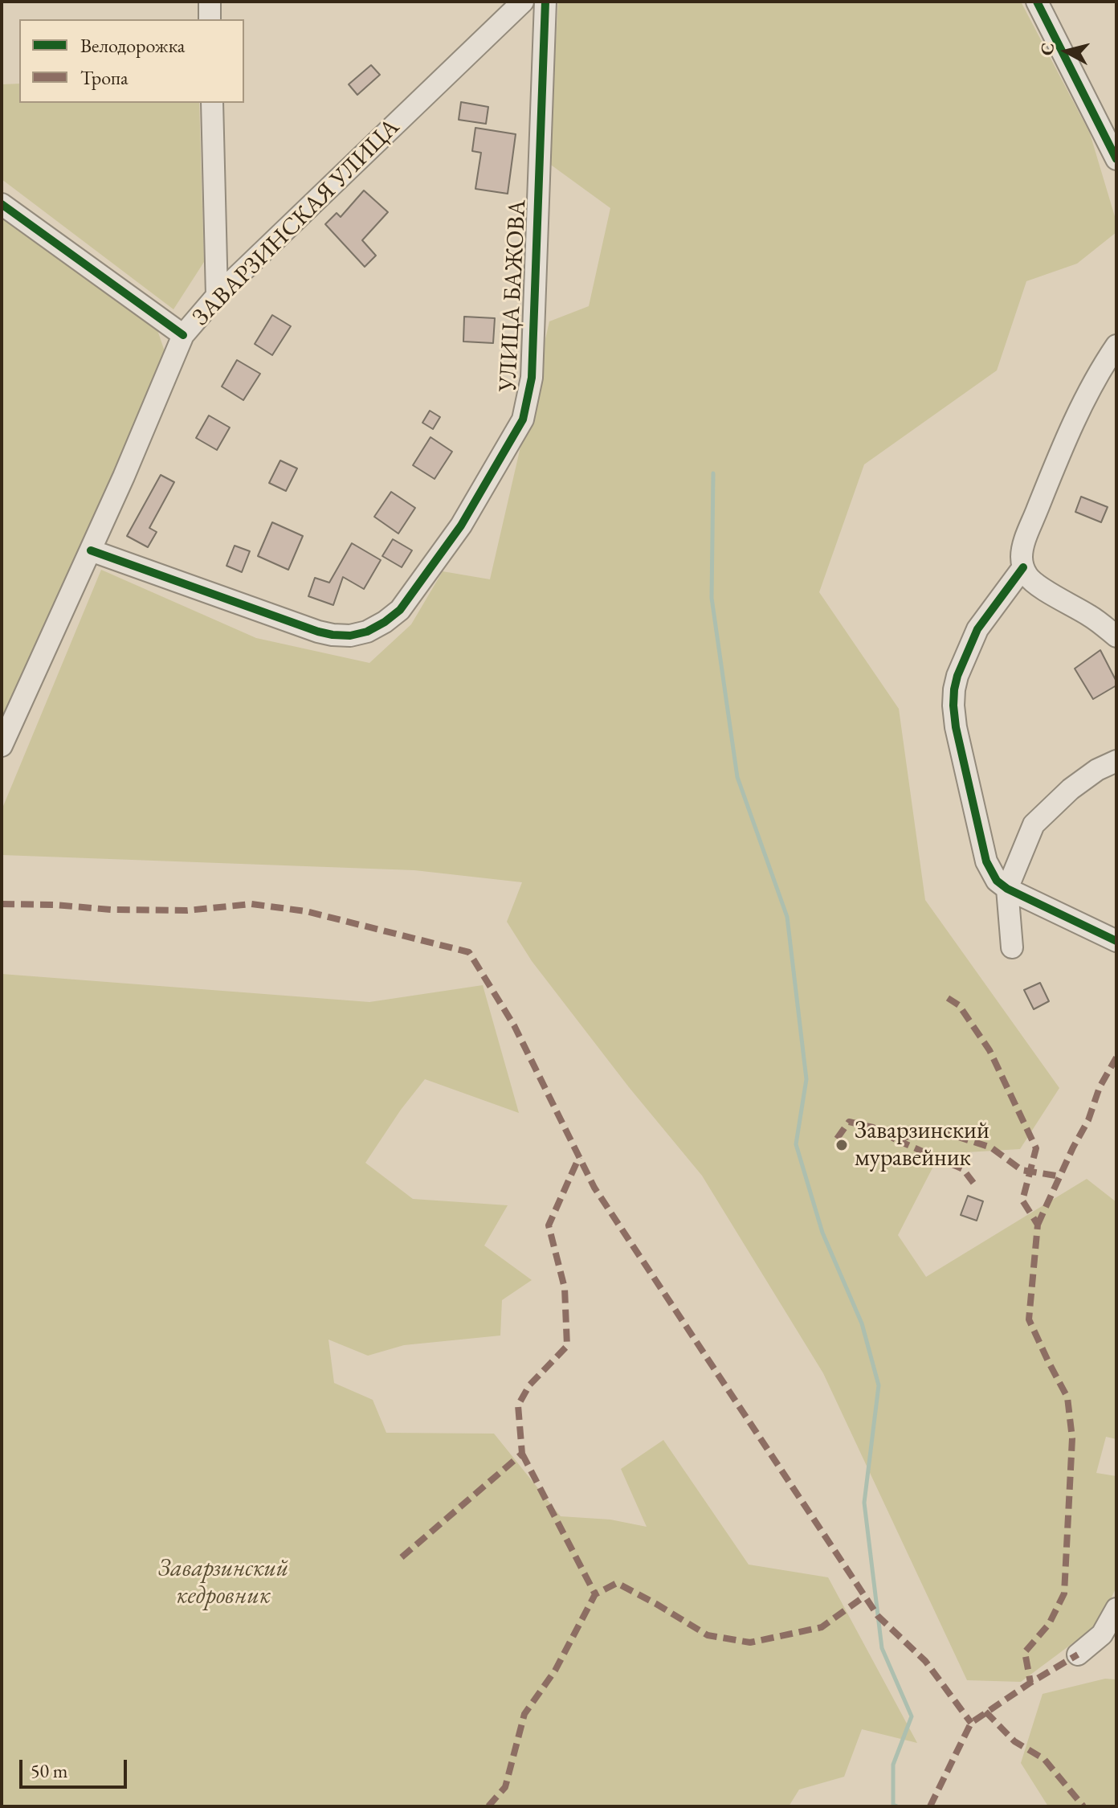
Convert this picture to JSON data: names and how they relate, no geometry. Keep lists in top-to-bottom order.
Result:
{
  "streets": {
    "street": ["ЗАВАРЗИНСКАЯ УЛИЦА", "УЛИЦА БАЖОВА"]
  },
  "crossings": [
    ["ЗАВАРЗИНСКАЯ УЛИЦА", "УЛИЦА БАЖОВА"]
  ],
  "parks": ["Заварзинский кедровник"],
  "places": ["Заварзинский муравейник"],
  "legend": ["Велодорожка", "Тропа"],
  "scale_bar": "50 m",
  "north": "left"
}
